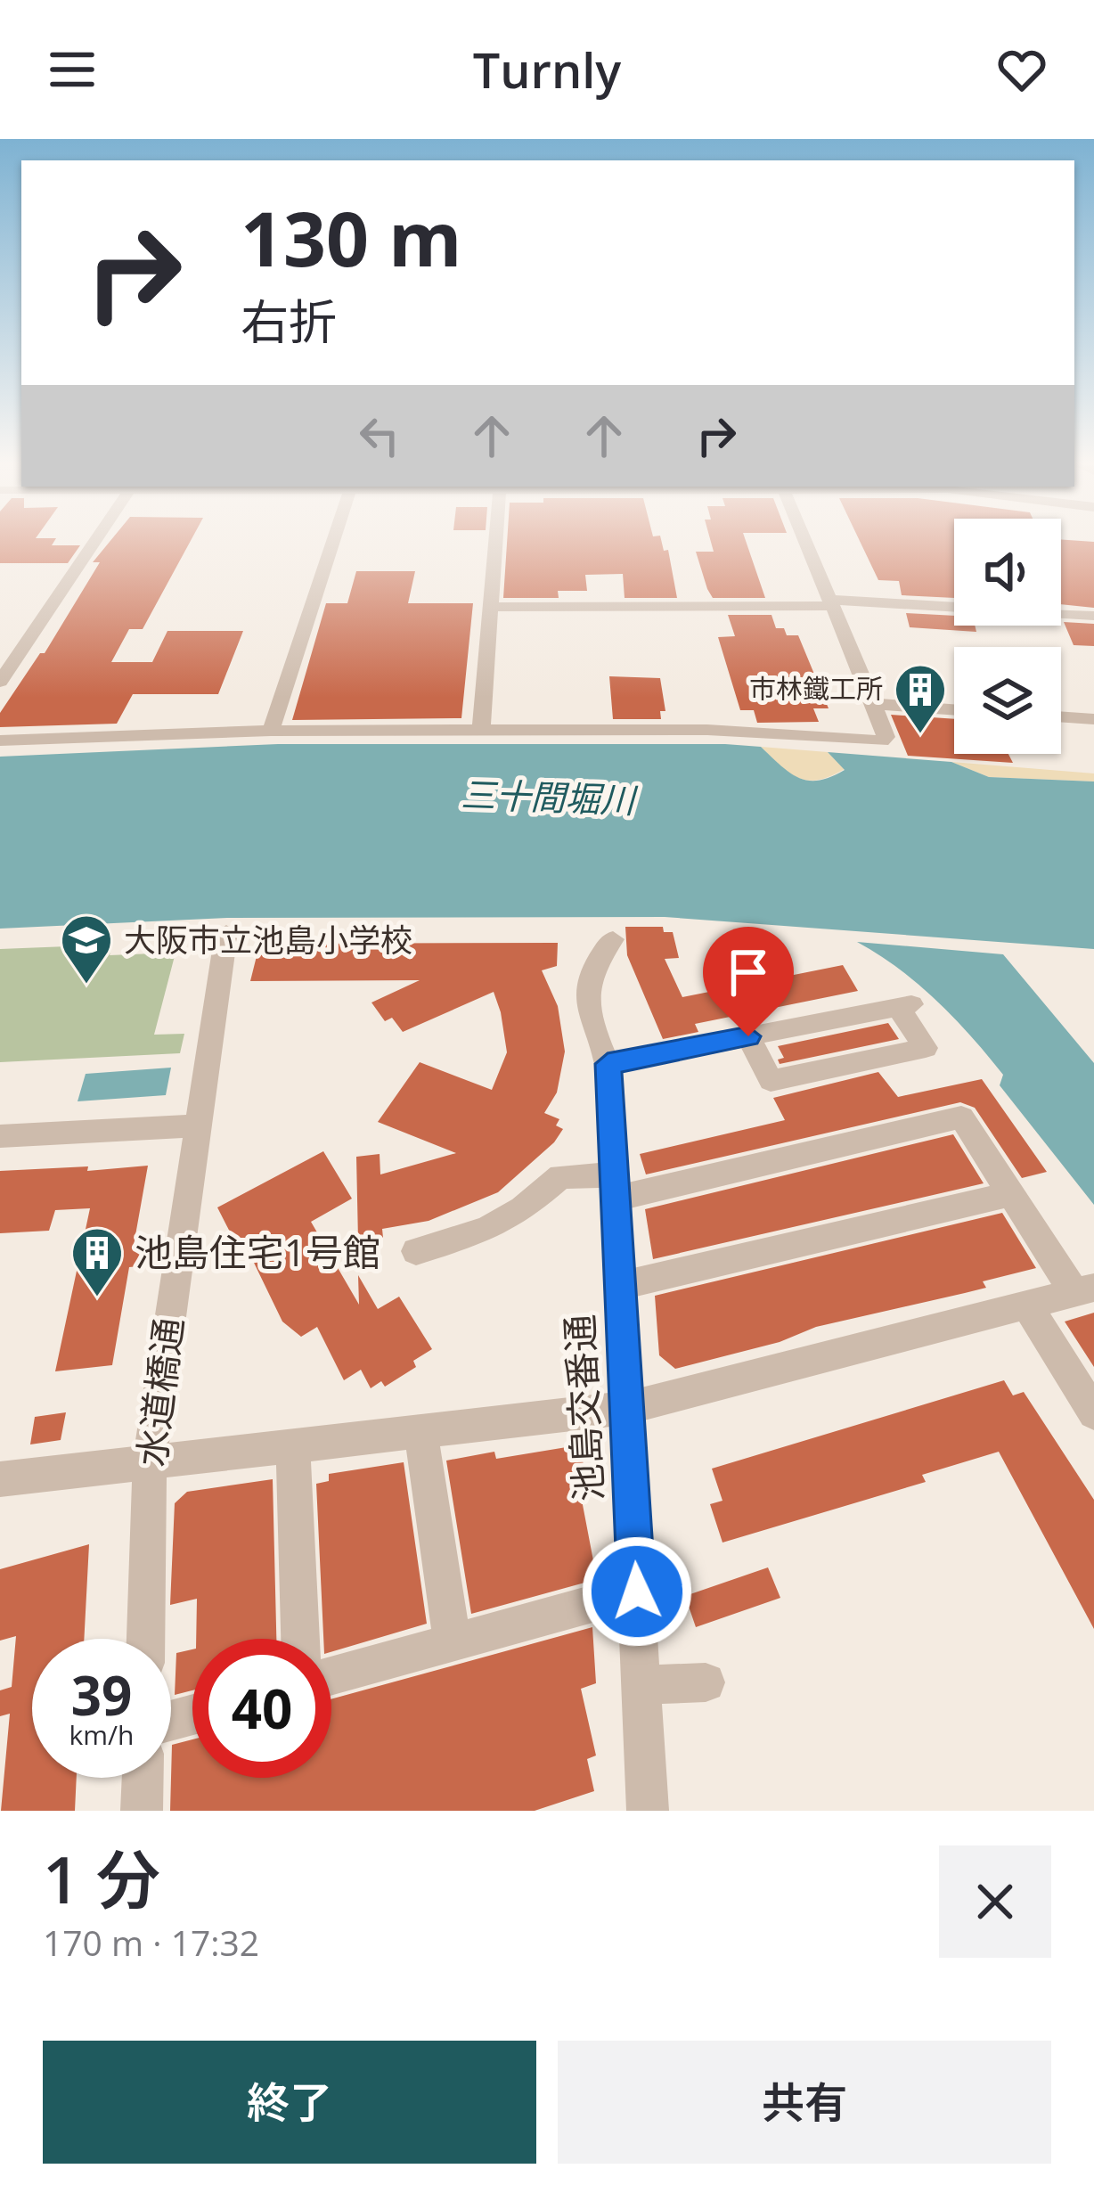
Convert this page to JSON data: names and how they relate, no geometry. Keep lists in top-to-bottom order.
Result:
{
  "streets": {
    "street": ["水道橋通", "池島交番通"]
  },
  "water": ["三十間堀川"],
  "places": {
    "building": ["市林鐵工所", "池島住宅1号館"],
    "school or university": ["大阪市立池島小学校"]
  },
  "page": {
    "header": "Turnly",
    "turn": ["130 m", "右折"],
    "speed": "39 km/h",
    "limit": "40",
    "heading": ["1 分", "170 m · 17:32"],
    "buttons": ["終了", "共有"]
  }
}
